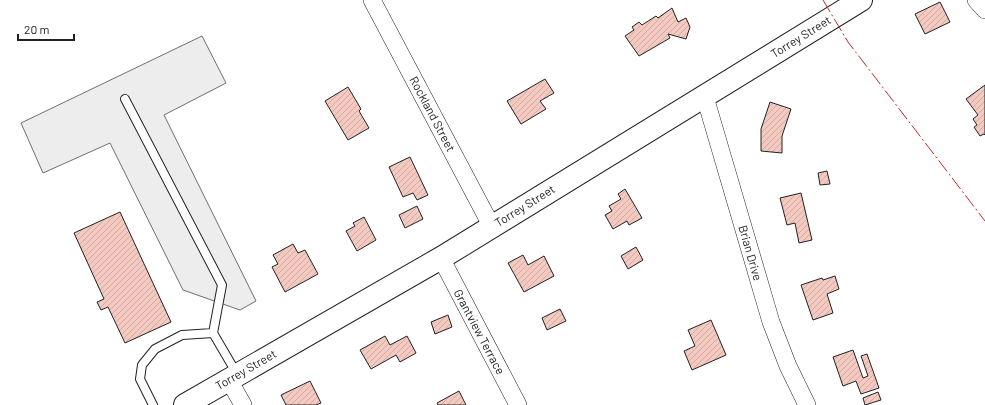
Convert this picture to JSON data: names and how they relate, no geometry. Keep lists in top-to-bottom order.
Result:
{
  "streets": {
    "main road": ["Torrey Street"],
    "street": ["Rockland Street", "Brian Drive", "Grantview Terrace"]
  },
  "crossings": [
    ["Torrey Street", "Rockland Street"],
    ["Torrey Street", "Brian Drive"],
    ["Torrey Street", "Grantview Terrace"]
  ],
  "scale_bar": "20 m"
}
